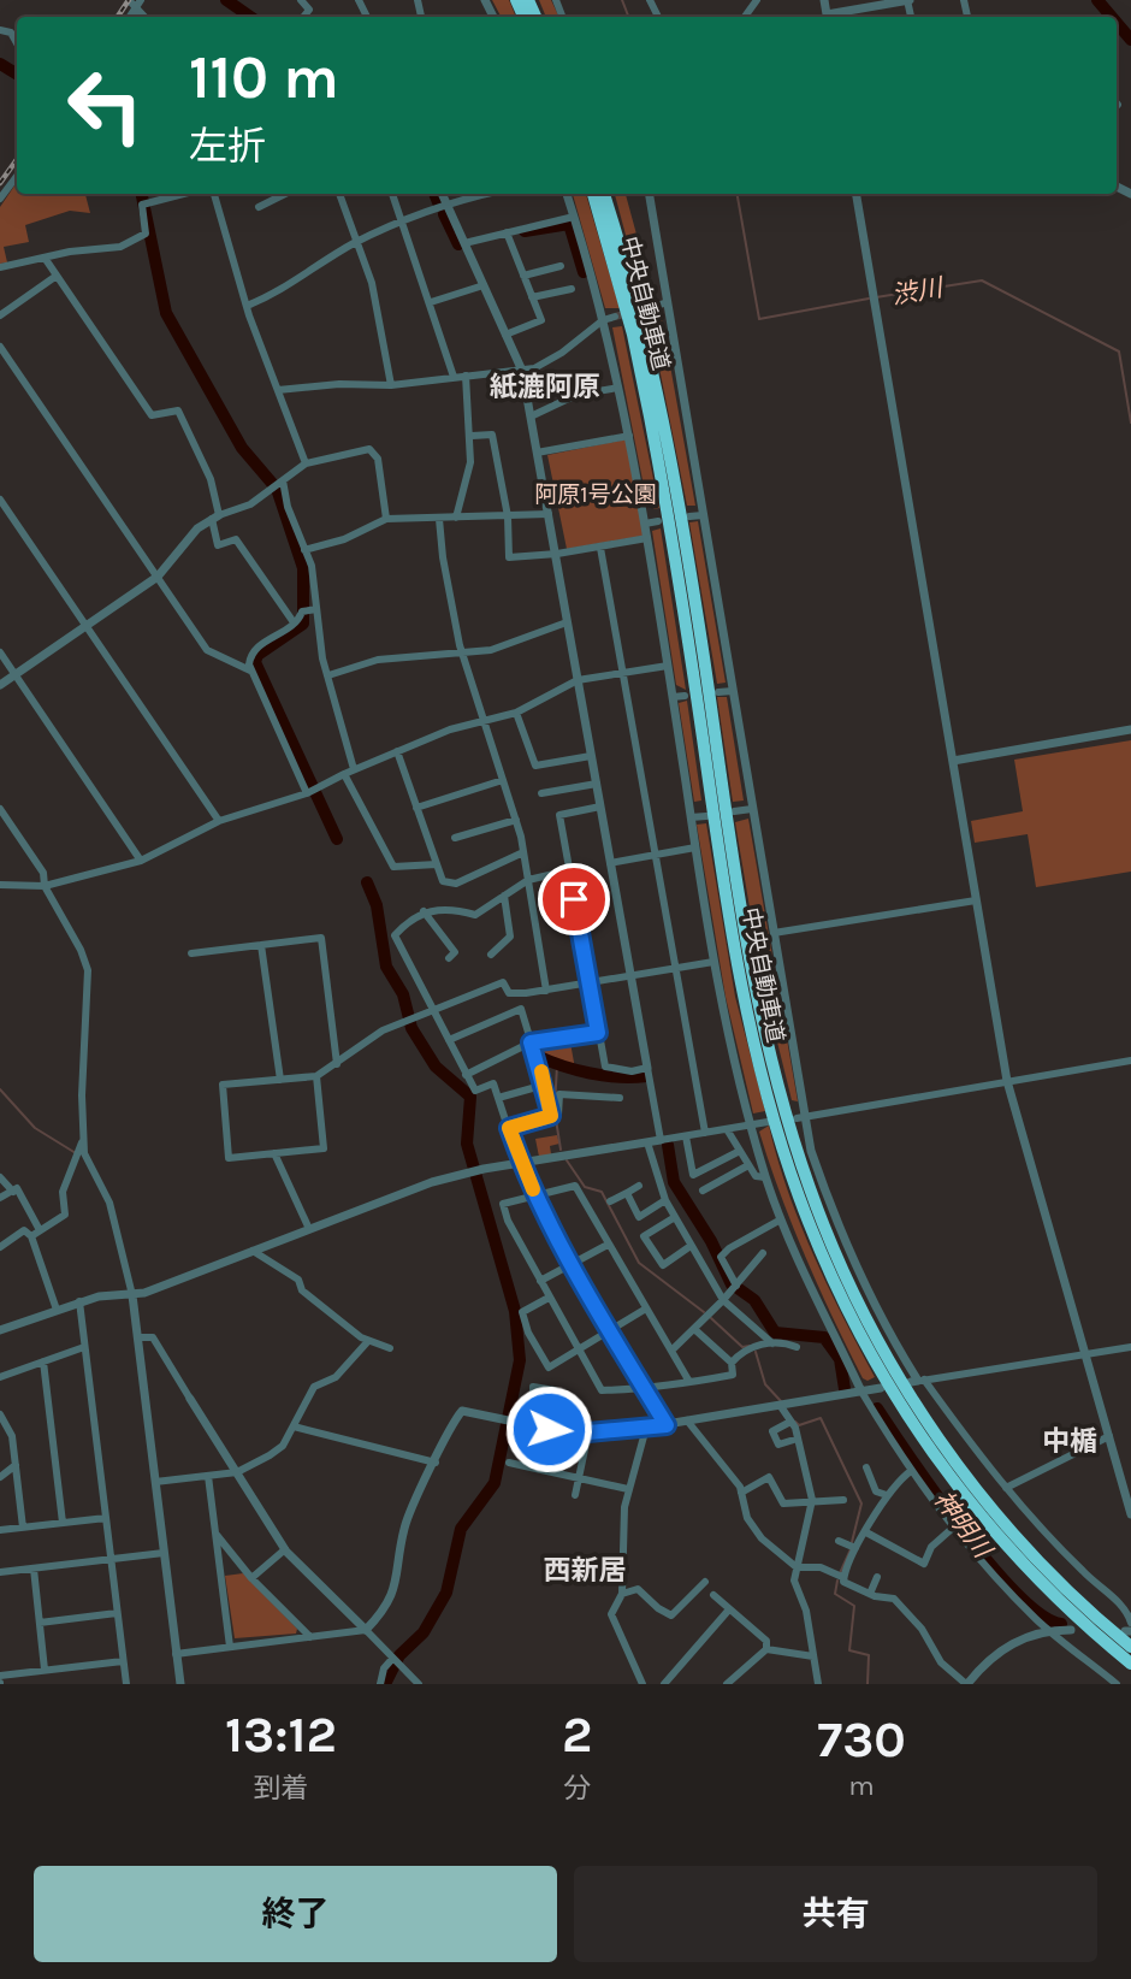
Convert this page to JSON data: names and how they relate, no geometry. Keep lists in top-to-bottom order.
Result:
{
  "streets": {
    "highway": ["中央自動車道"]
  },
  "districts": ["紙漉阿原", "中楯", "西新居"],
  "water": ["渋川", "神明川"],
  "parks": ["阿原1号公園"],
  "page": {
    "turn": ["110 m", "左折"],
    "eta": [
      "13:12",
      "到着",
      "2",
      "分",
      "730",
      "m"
    ],
    "buttons": ["終了", "共有"]
  }
}
